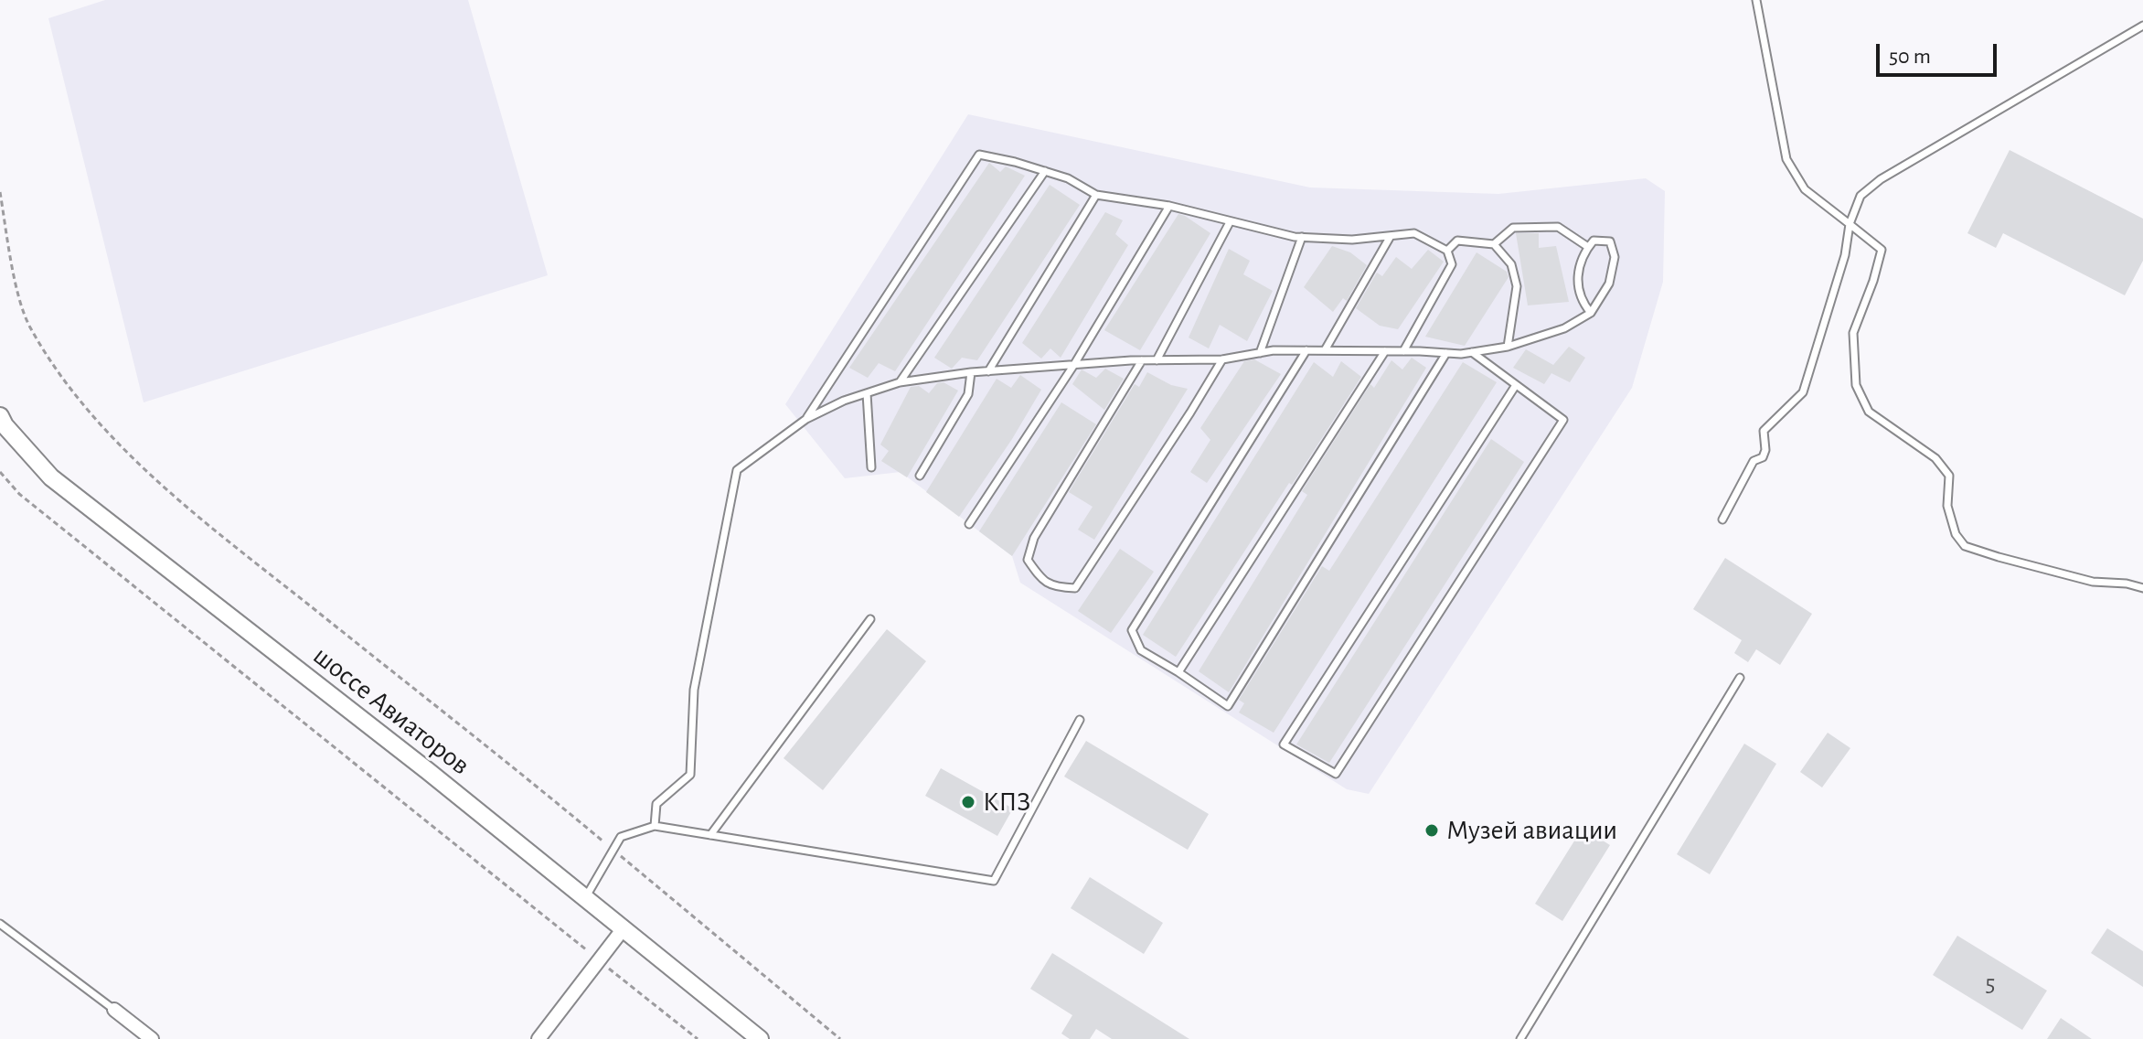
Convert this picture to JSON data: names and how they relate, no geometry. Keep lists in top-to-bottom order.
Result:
{
  "streets": {
    "street": ["шоссе Авиаторов"]
  },
  "places": ["КПЗ", "Музей авиации"],
  "house_numbers": ["5"],
  "scale_bar": "50 m"
}
